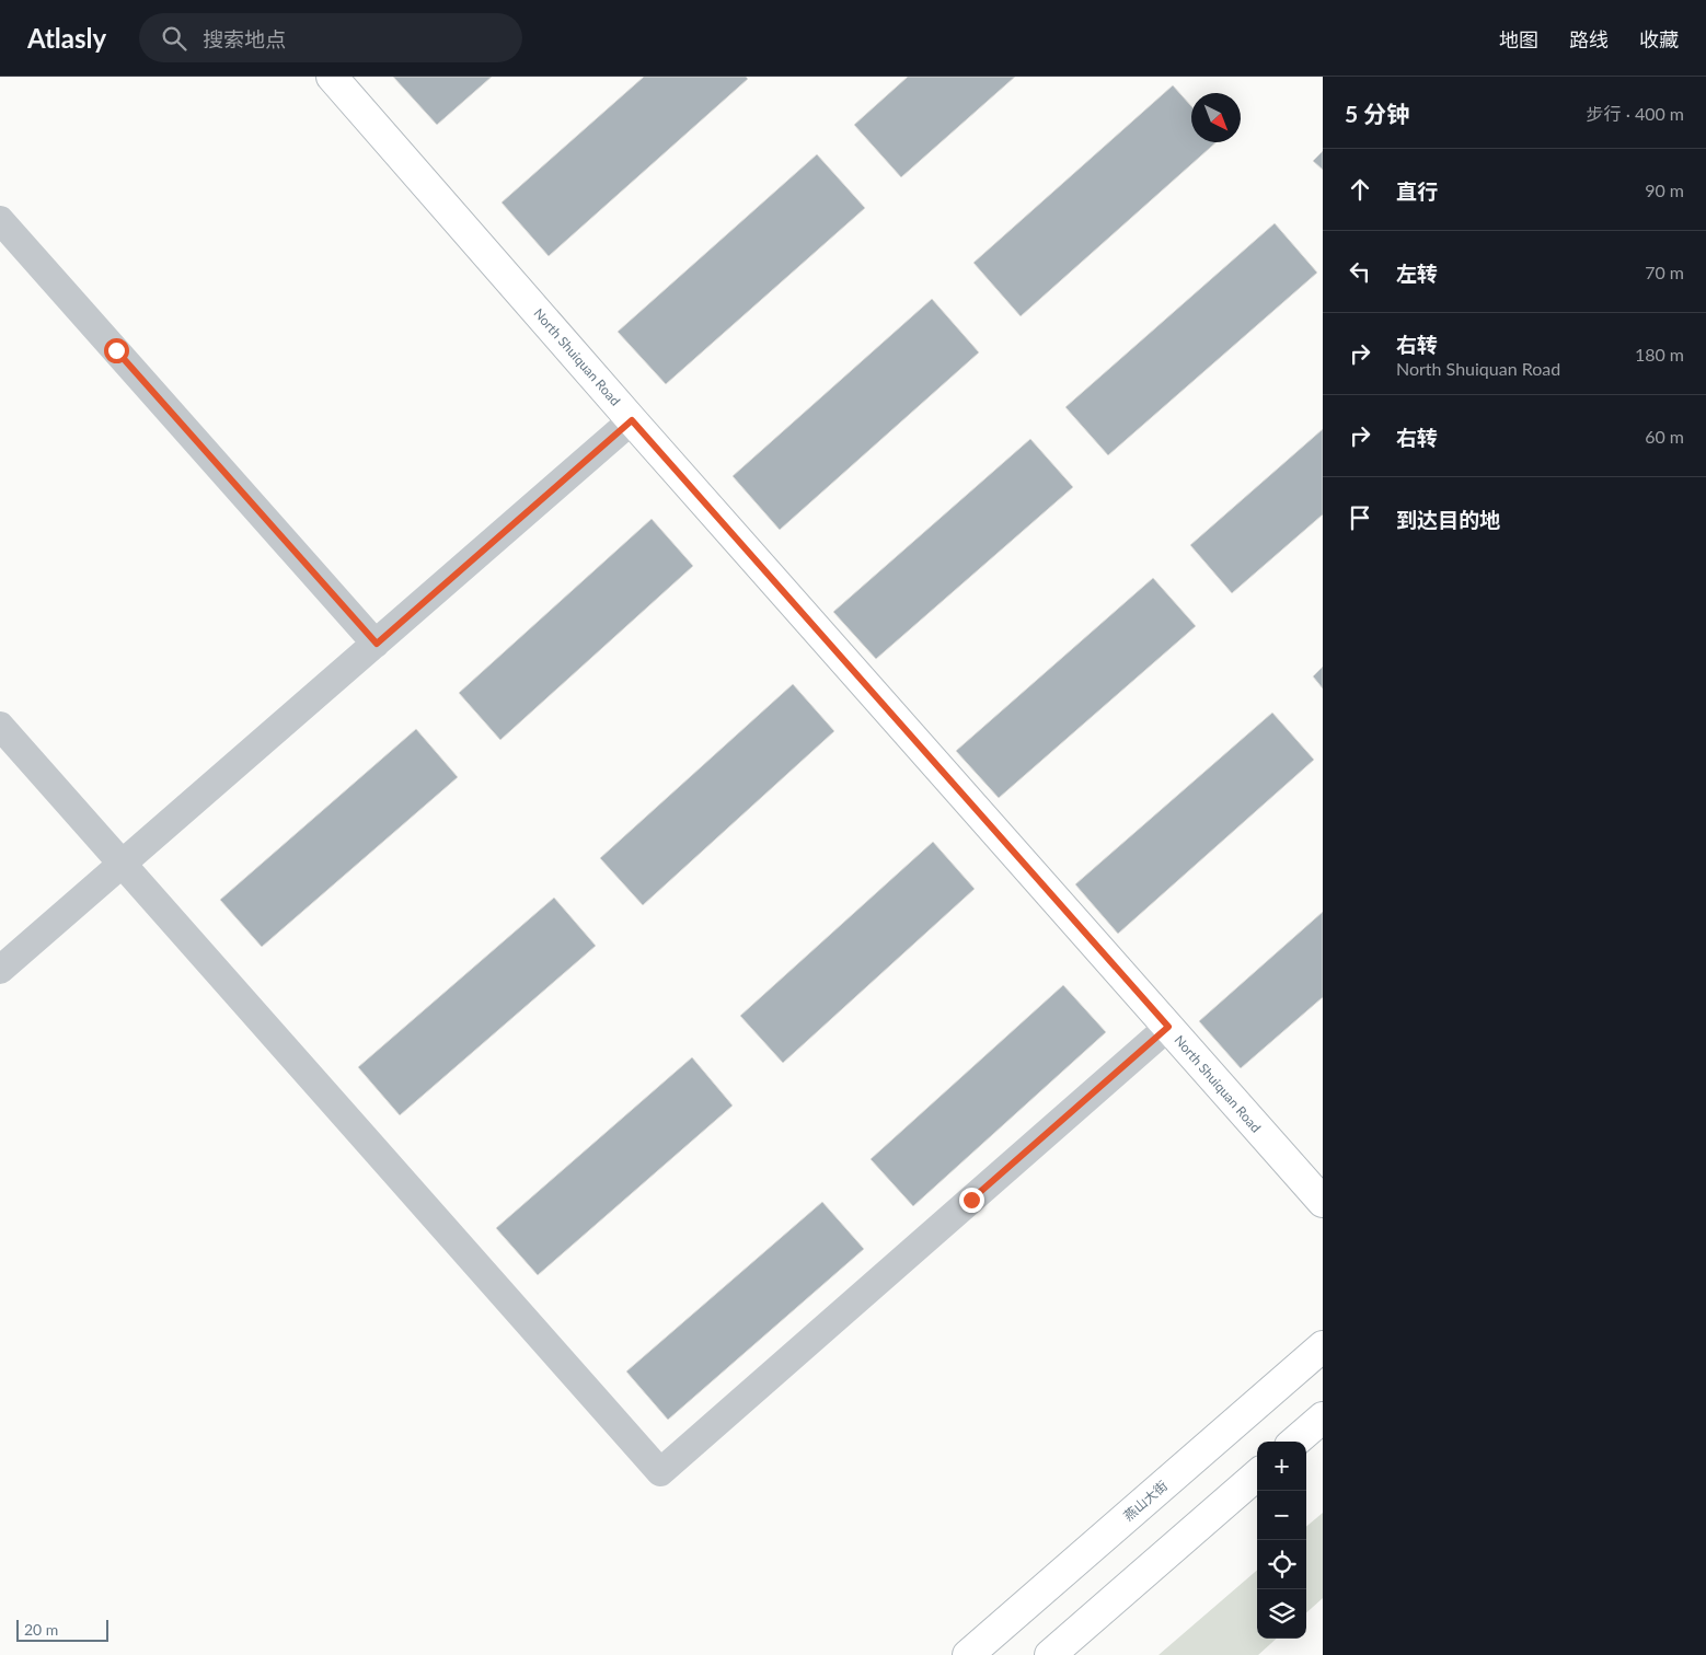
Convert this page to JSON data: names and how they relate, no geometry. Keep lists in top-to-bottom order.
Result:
{
  "streets": {
    "street": ["North Shuiquan Road", "燕山大街"]
  },
  "scale_bar": "20 m",
  "north": "bottom right",
  "page": {
    "header": "Atlasly",
    "search": "搜索地点",
    "nav": ["地图", "路线", "收藏"],
    "heading": ["5 分钟", "步行 · 400 m"],
    "list": [
      ["直行", "90 m"],
      ["左转", "70 m"],
      ["右转", "North Shuiquan Road", "180 m"],
      ["右转", "60 m"],
      "到达目的地"
    ],
    "map_buttons": ["+", "−"],
    "scale": "20 m"
  }
}
